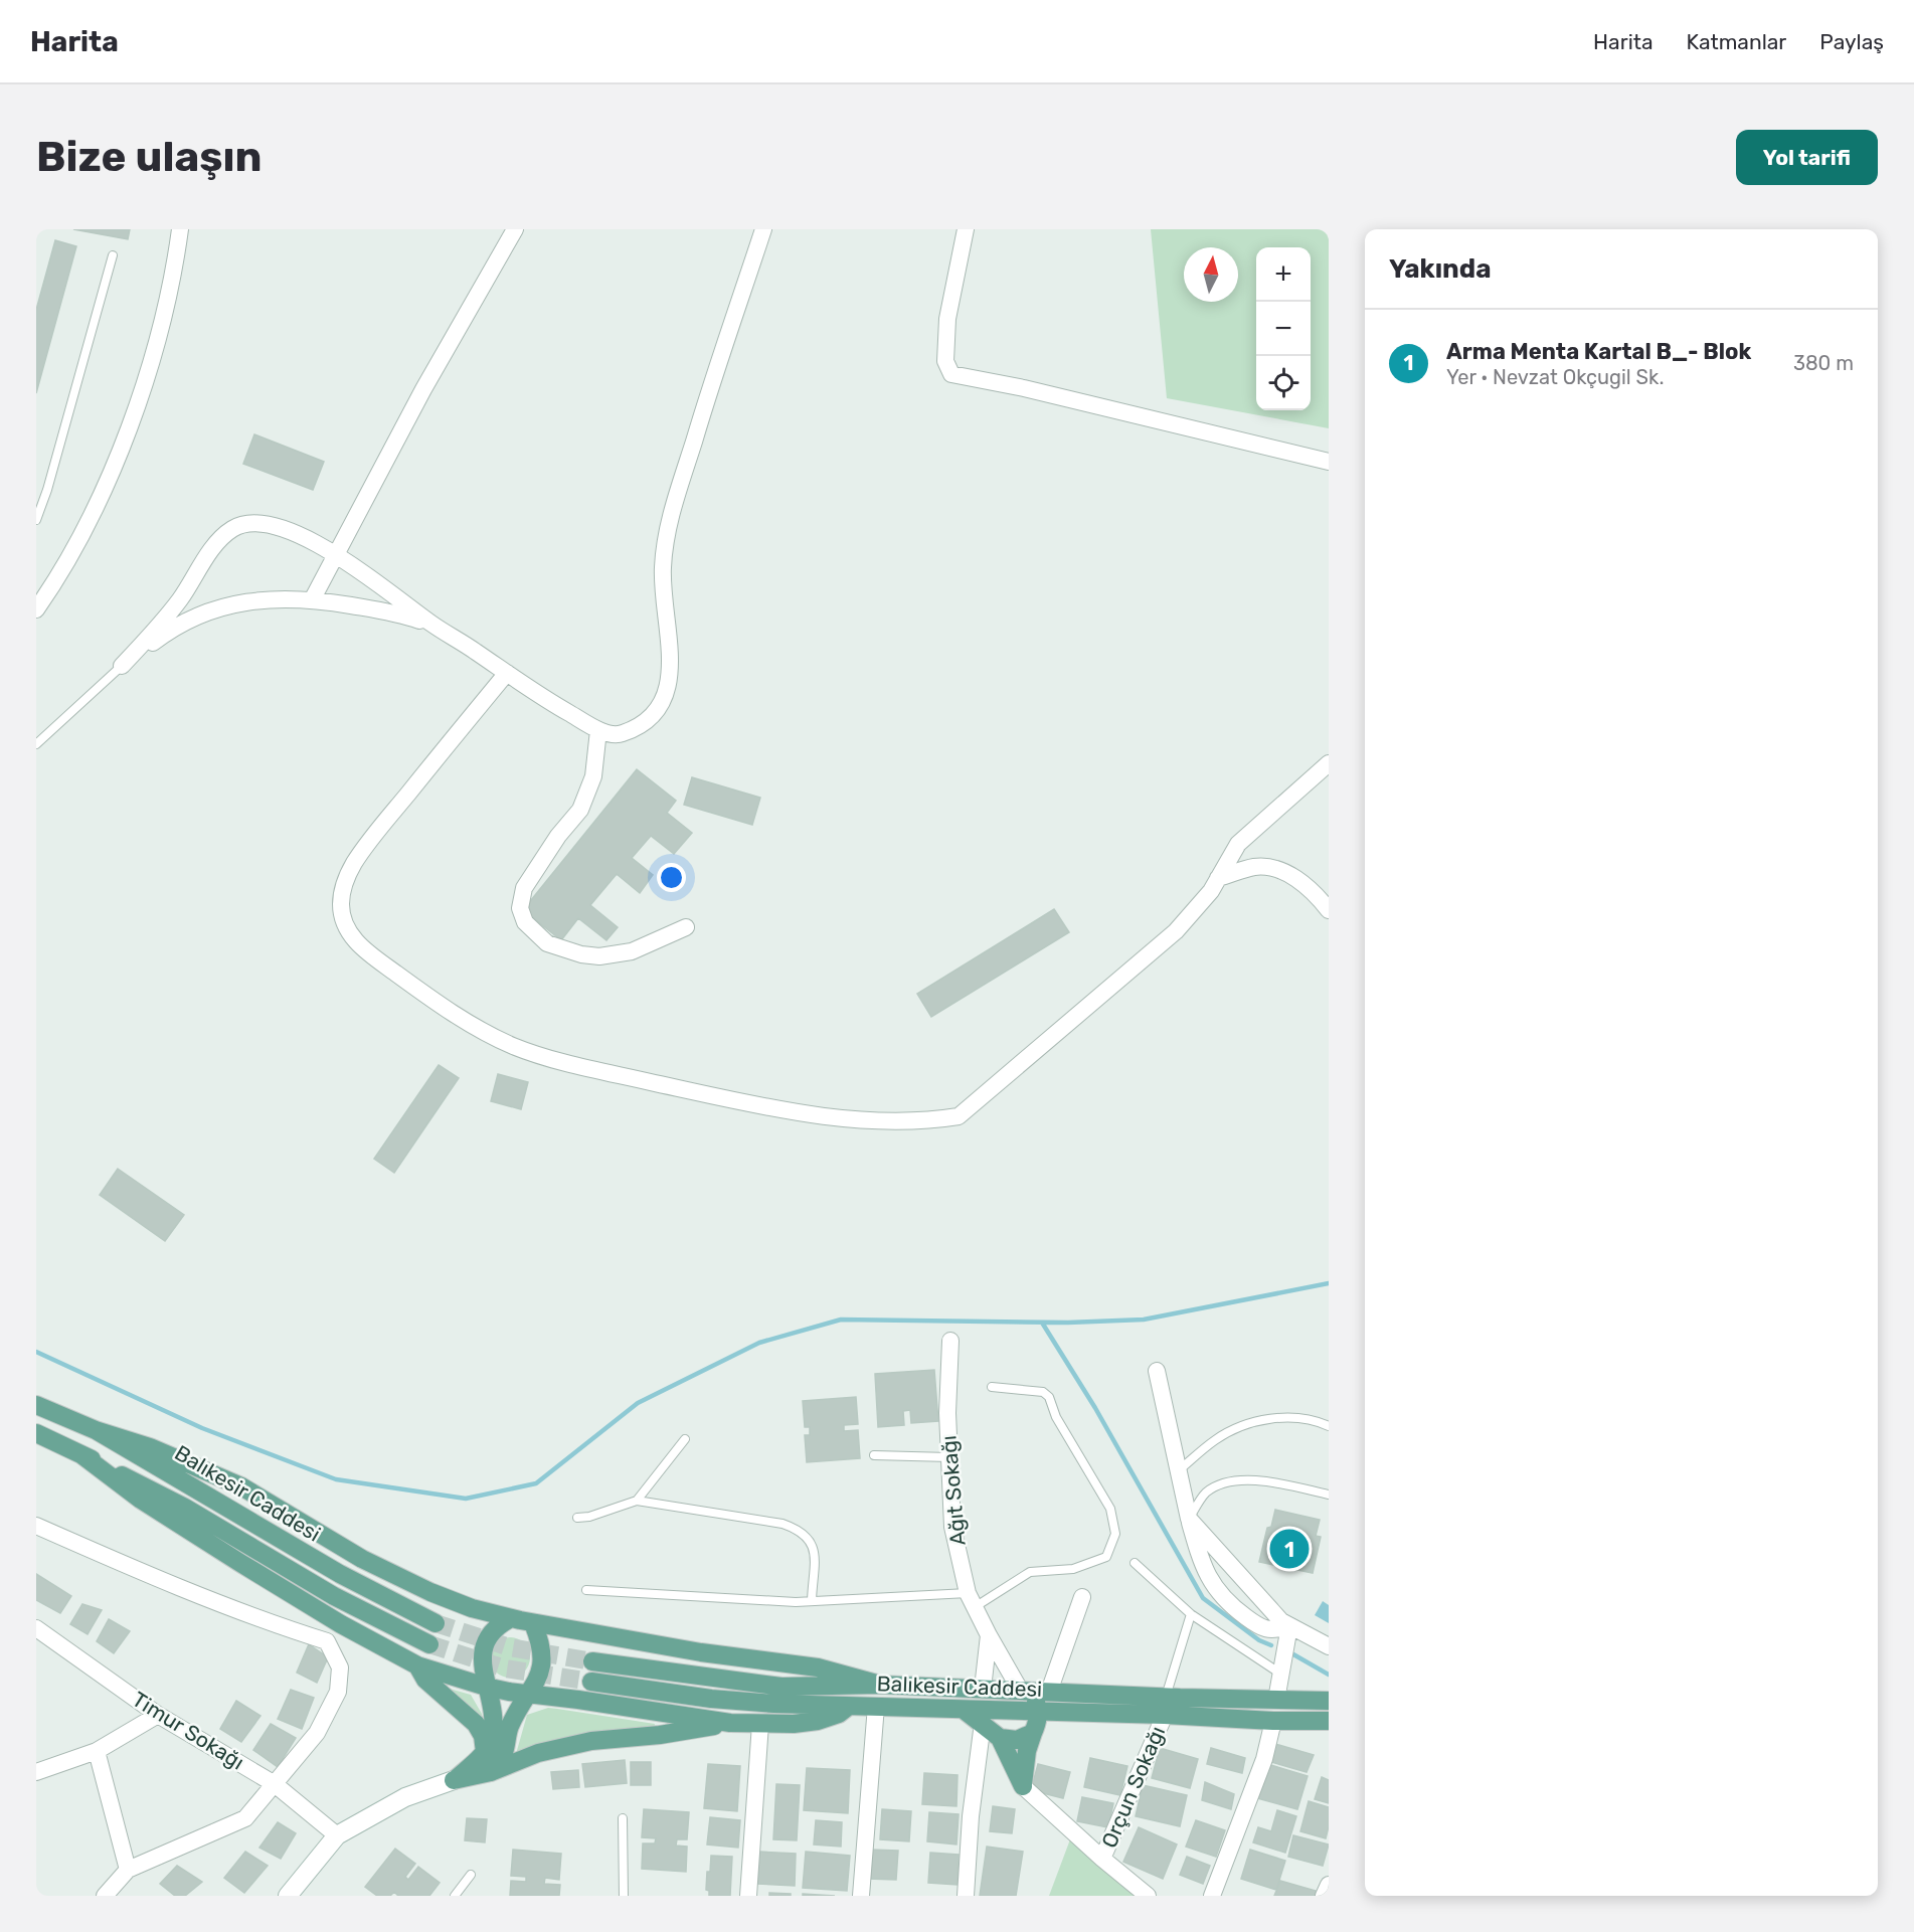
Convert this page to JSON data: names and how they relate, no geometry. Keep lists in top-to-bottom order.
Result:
{
  "streets": {
    "main road": ["Balıkesir Caddesi"],
    "street": ["Ağıt Sokağı", "Timur Sokağı", "Orçun Sokağı"]
  },
  "crossings": [
    ["Ağıt Sokağı", "Balıkesir Caddesi"],
    ["Balıkesir Caddesi", "Orçun Sokağı"]
  ],
  "north": "top",
  "page": {
    "header": "Harita",
    "nav": ["Harita", "Katmanlar", "Paylaş"],
    "buttons": "Yol tarifi",
    "title": "Bize ulaşın",
    "heading": "Yakında",
    "map_buttons": ["+", "−"],
    "list": [
      {
        "mark": "1",
        "name": "Arma Menta Kartal B_- Blok",
        "note": "Yer · Nevzat Okçugil Sk.",
        "value": "380 m"
      }
    ],
    "pins": "1"
  }
}
